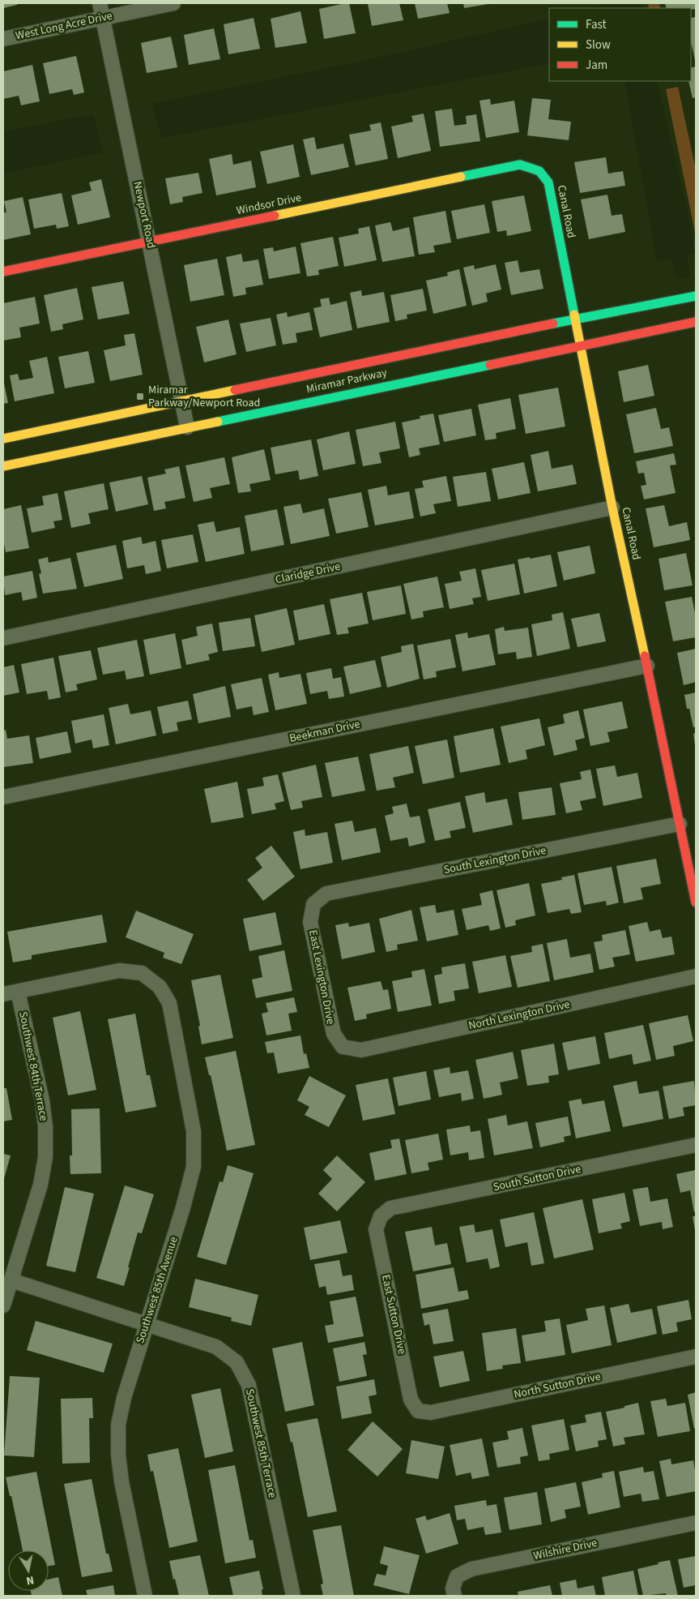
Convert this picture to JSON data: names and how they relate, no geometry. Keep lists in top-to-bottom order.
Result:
{
  "streets": {
    "main road": ["Windsor Drive", "Canal Road", "Miramar Parkway"],
    "street": [
      "West Long Acre Drive",
      "Newport Road",
      "Claridge Drive",
      "Beekman Drive",
      "South Lexington Drive",
      "East Lexington Drive",
      "North Lexington Drive",
      "Southwest 84th Terrace",
      "South Sutton Drive",
      "Southwest 85th Avenue",
      "East Sutton Drive",
      "North Sutton Drive",
      "Southwest 85th Terrace",
      "Wilshire Drive"
    ]
  },
  "crossings": [
    ["West Long Acre Drive", "Newport Road"],
    ["Windsor Drive", "Canal Road"],
    ["Windsor Drive", "Newport Road"],
    ["Canal Road", "Miramar Parkway"],
    ["Canal Road", "Claridge Drive"],
    ["Canal Road", "Beekman Drive"],
    ["Canal Road", "South Lexington Drive"],
    ["Newport Road", "Miramar Parkway"],
    ["South Lexington Drive", "East Lexington Drive"],
    ["East Lexington Drive", "North Lexington Drive"],
    ["Southwest 84th Terrace", "Southwest 85th Avenue"],
    ["Southwest 84th Terrace", "Southwest 85th Terrace"],
    ["South Sutton Drive", "East Sutton Drive"],
    ["Southwest 85th Avenue", "Southwest 85th Terrace"],
    ["East Sutton Drive", "North Sutton Drive"]
  ],
  "places": {
    "transit": ["Miramar Parkway/Newport Road"]
  },
  "legend": ["Fast", "Slow", "Jam"],
  "north": "bottom"
}
